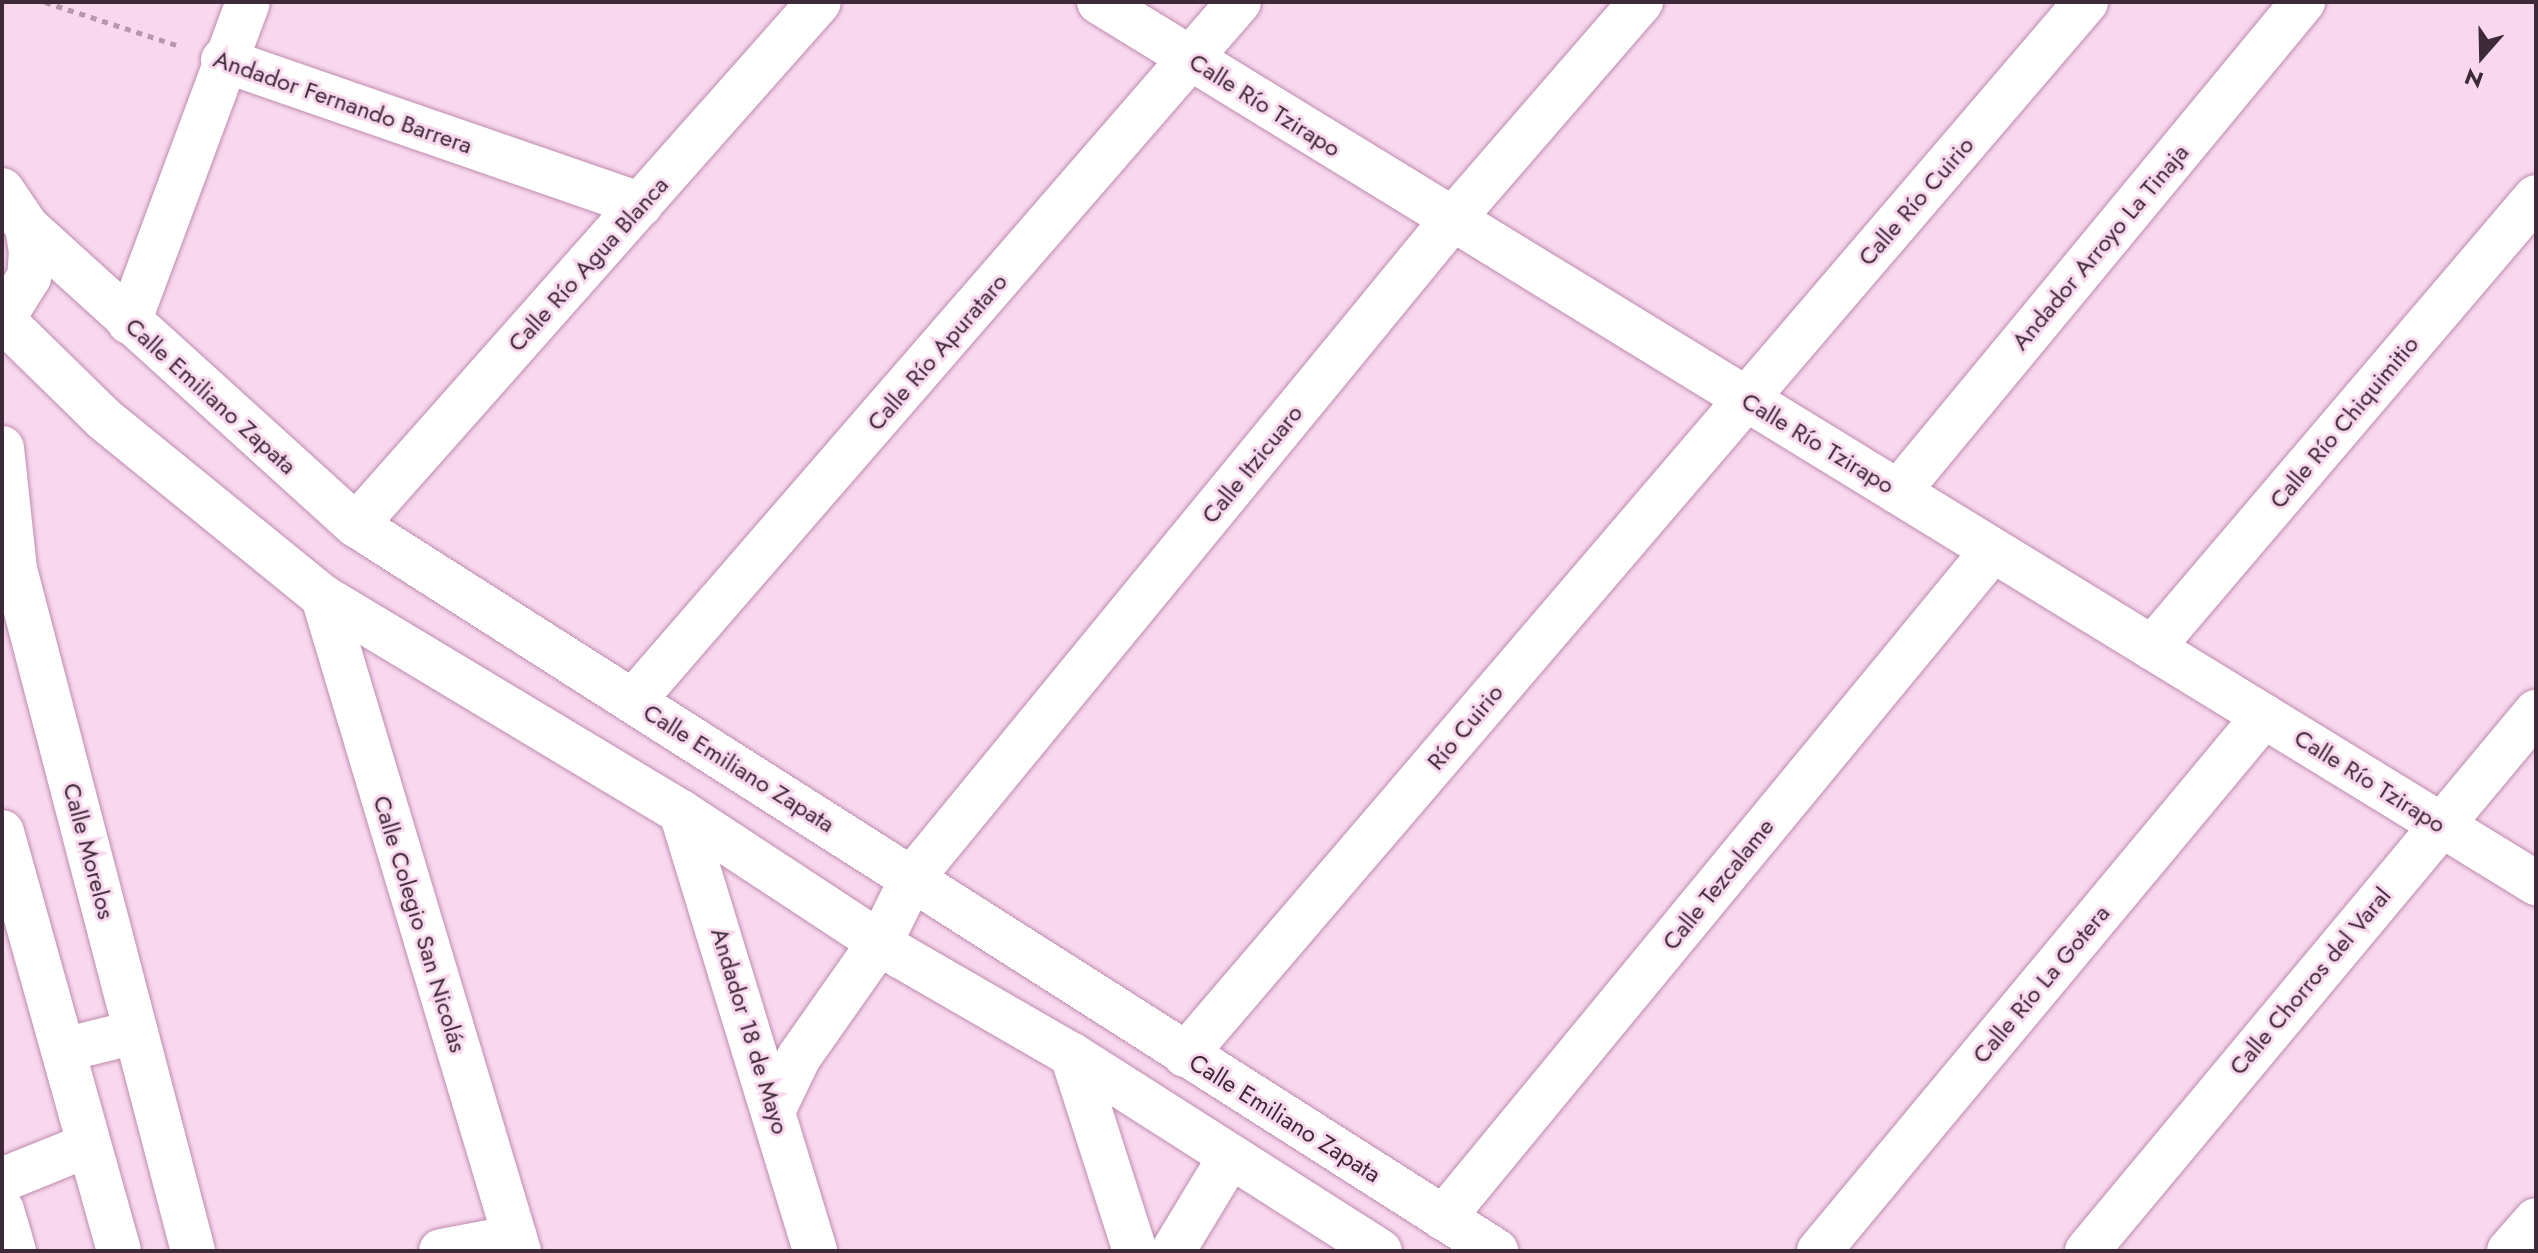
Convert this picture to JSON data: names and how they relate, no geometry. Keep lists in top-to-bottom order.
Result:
{
  "streets": {
    "street": [
      "Andador Fernando Barrera",
      "Calle Río Tzirapo",
      "Calle Río Cuirio",
      "Andador Arroyo La Tinaja",
      "Calle Río Agua Blanca",
      "Calle Río Apurataro",
      "Calle Emiliano Zapata",
      "Calle Río Chiquimitio",
      "Calle Itzicuaro",
      "Río Cuirio",
      "Calle Morelos",
      "Calle Tezcalame",
      "Calle Colegio San Nicolás",
      "Calle Chorros del Varal",
      "Calle Río La Gotera",
      "Andador 18 de Mayo"
    ]
  },
  "crossings": [
    ["Andador Fernando Barrera", "Calle Río Agua Blanca"],
    ["Calle Río Tzirapo", "Calle Río Cuirio"],
    ["Calle Río Tzirapo", "Andador Arroyo La Tinaja"],
    ["Calle Río Tzirapo", "Calle Río Apurataro"],
    ["Calle Río Tzirapo", "Calle Río Chiquimitio"],
    ["Calle Río Tzirapo", "Calle Itzicuaro"],
    ["Calle Río Tzirapo", "Río Cuirio"],
    ["Calle Río Tzirapo", "Calle Tezcalame"],
    ["Calle Río Tzirapo", "Calle Chorros del Varal"],
    ["Calle Río Tzirapo", "Calle Río La Gotera"],
    ["Calle Río Cuirio", "Río Cuirio"],
    ["Calle Río Agua Blanca", "Calle Emiliano Zapata"],
    ["Calle Río Apurataro", "Calle Emiliano Zapata"],
    ["Calle Emiliano Zapata", "Calle Itzicuaro"],
    ["Calle Emiliano Zapata", "Río Cuirio"],
    ["Calle Emiliano Zapata", "Calle Tezcalame"],
    ["Calle Itzicuaro", "Andador 18 de Mayo"]
  ],
  "north": "bottom"
}
